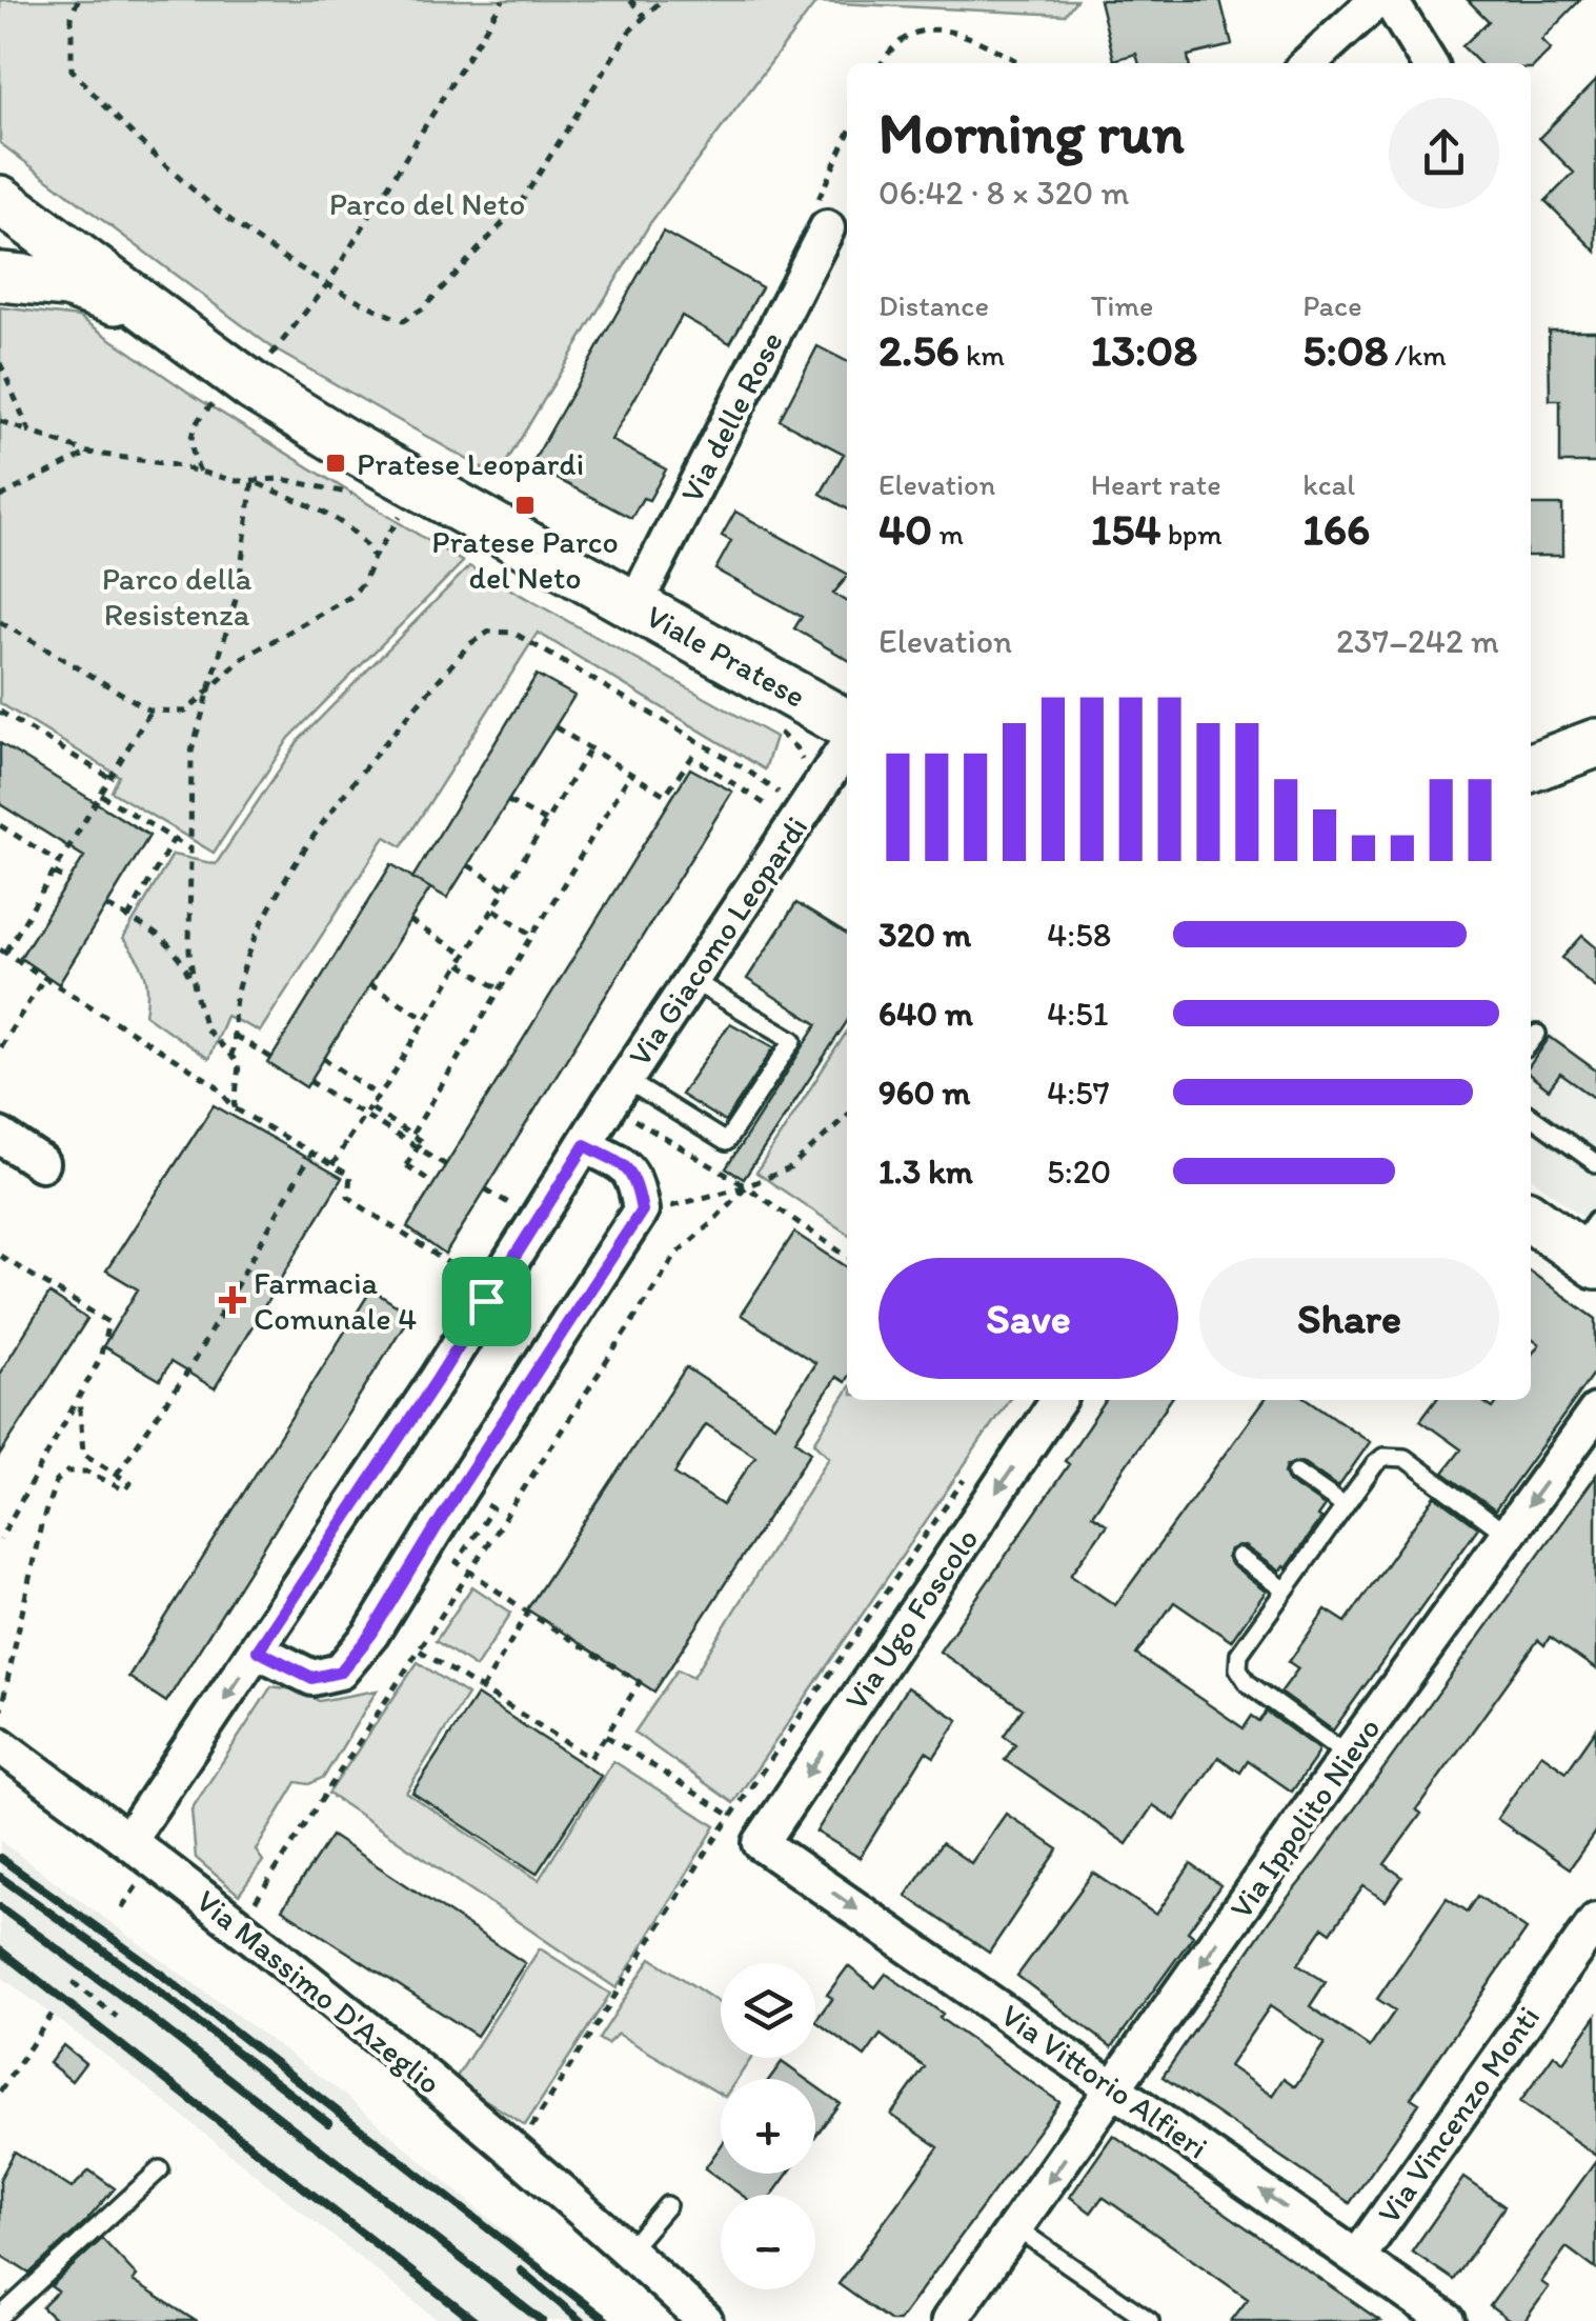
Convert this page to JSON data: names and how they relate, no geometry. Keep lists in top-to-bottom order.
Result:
{
  "streets": {
    "main road": ["Viale Pratese"],
    "street": [
      "Via delle Rose",
      "Via Giacomo Leopardi",
      "Via Ugo Foscolo",
      "Via Ippolito Nievo",
      "Via Massimo D'Azeglio",
      "Via Vittorio Alfieri",
      "Via Vincenzo Monti"
    ]
  },
  "crossings": [
    ["Via delle Rose", "Viale Pratese"],
    ["Via Giacomo Leopardi", "Via Massimo D'Azeglio"],
    ["Via Ugo Foscolo", "Via Vittorio Alfieri"],
    ["Via Ippolito Nievo", "Via Vittorio Alfieri"],
    ["Via Vittorio Alfieri", "Via Vincenzo Monti"]
  ],
  "one_way": ["Via Ugo Foscolo", "Via Ippolito Nievo"],
  "parks": ["Parco del Neto", "Parco della Resistenza"],
  "places": {
    "transit": ["Pratese Leopardi", "Pratese Parco del Neto"],
    "health": ["Farmacia Comunale 4"]
  },
  "page": {
    "heading": ["Morning run", "06:42 · 8 × 320 m"],
    "stats": [
      ["Distance", "2.56 km"],
      ["Time", "13:08"],
      ["Pace", "5:08 /km"],
      ["Elevation", "40 m"],
      ["Heart rate", "154 bpm"],
      ["kcal", "166"]
    ],
    "chart": ["Elevation", "237–242 m"],
    "list": [
      {
        "name": "320 m",
        "note": "4:58"
      },
      {
        "name": "640 m",
        "note": "4:51"
      },
      {
        "name": "960 m",
        "note": "4:57"
      },
      {
        "name": "1.3 km",
        "note": "5:20"
      }
    ],
    "buttons": ["Save", "Share"],
    "map_buttons": ["+", "−"]
  }
}
